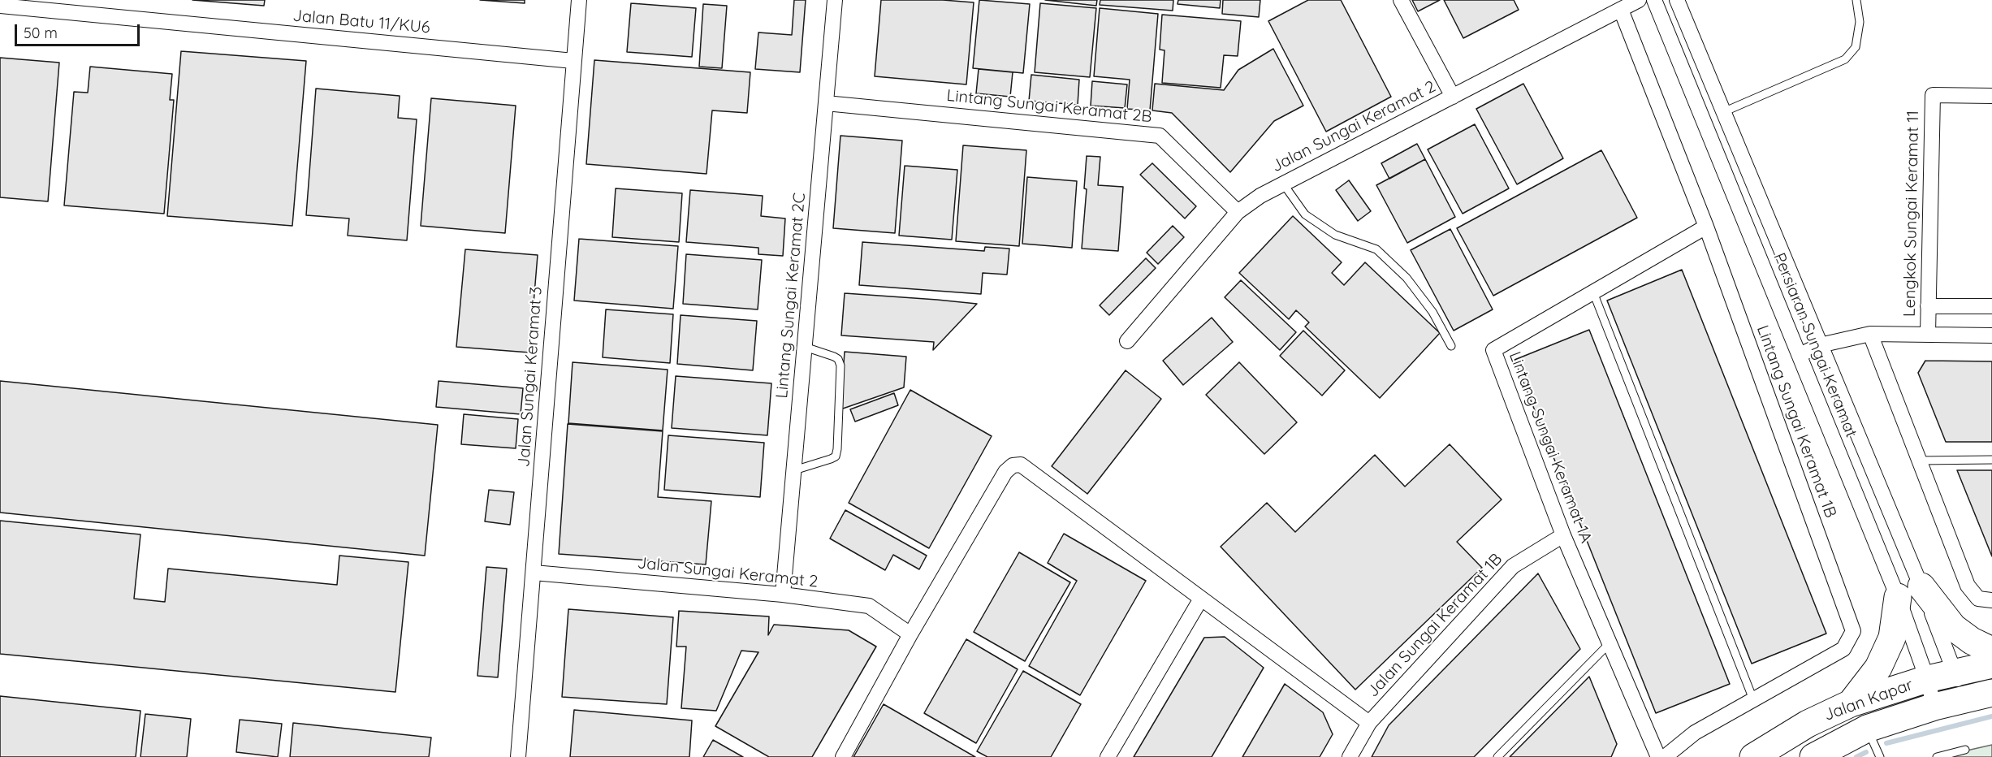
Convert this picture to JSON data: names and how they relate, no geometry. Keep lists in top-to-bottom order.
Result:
{
  "streets": {
    "highway": ["Jalan Kapar"],
    "street": [
      "Jalan Batu 11/KU6",
      "Lintang Sungai Keramat 2B",
      "Jalan Sungai Keramat 2",
      "Lengkok Sungai Keramat 11",
      "Lintang Sungai Keramat 2C",
      "Persiaran Sungai Keramat",
      "Jalan Sungai Keramat 3",
      "Lintang Sungai Keramat 1B",
      "Lintang Sungai Keramat 1A",
      "Jalan Sungai Keramat 1B"
    ]
  },
  "crossings": [
    ["Jalan Batu 11/KU6", "Jalan Sungai Keramat 3"],
    ["Lintang Sungai Keramat 2B", "Jalan Sungai Keramat 2"],
    ["Lintang Sungai Keramat 2B", "Lintang Sungai Keramat 2C"],
    ["Jalan Sungai Keramat 2", "Lintang Sungai Keramat 2C"],
    ["Jalan Sungai Keramat 2", "Jalan Sungai Keramat 3"],
    ["Jalan Sungai Keramat 2", "Lintang Sungai Keramat 1B"],
    ["Persiaran Sungai Keramat", "Jalan Kapar"],
    ["Lintang Sungai Keramat 1B", "Lintang Sungai Keramat 1A"],
    ["Lintang Sungai Keramat 1A", "Jalan Sungai Keramat 1B"]
  ],
  "scale_bar": "50 m"
}
